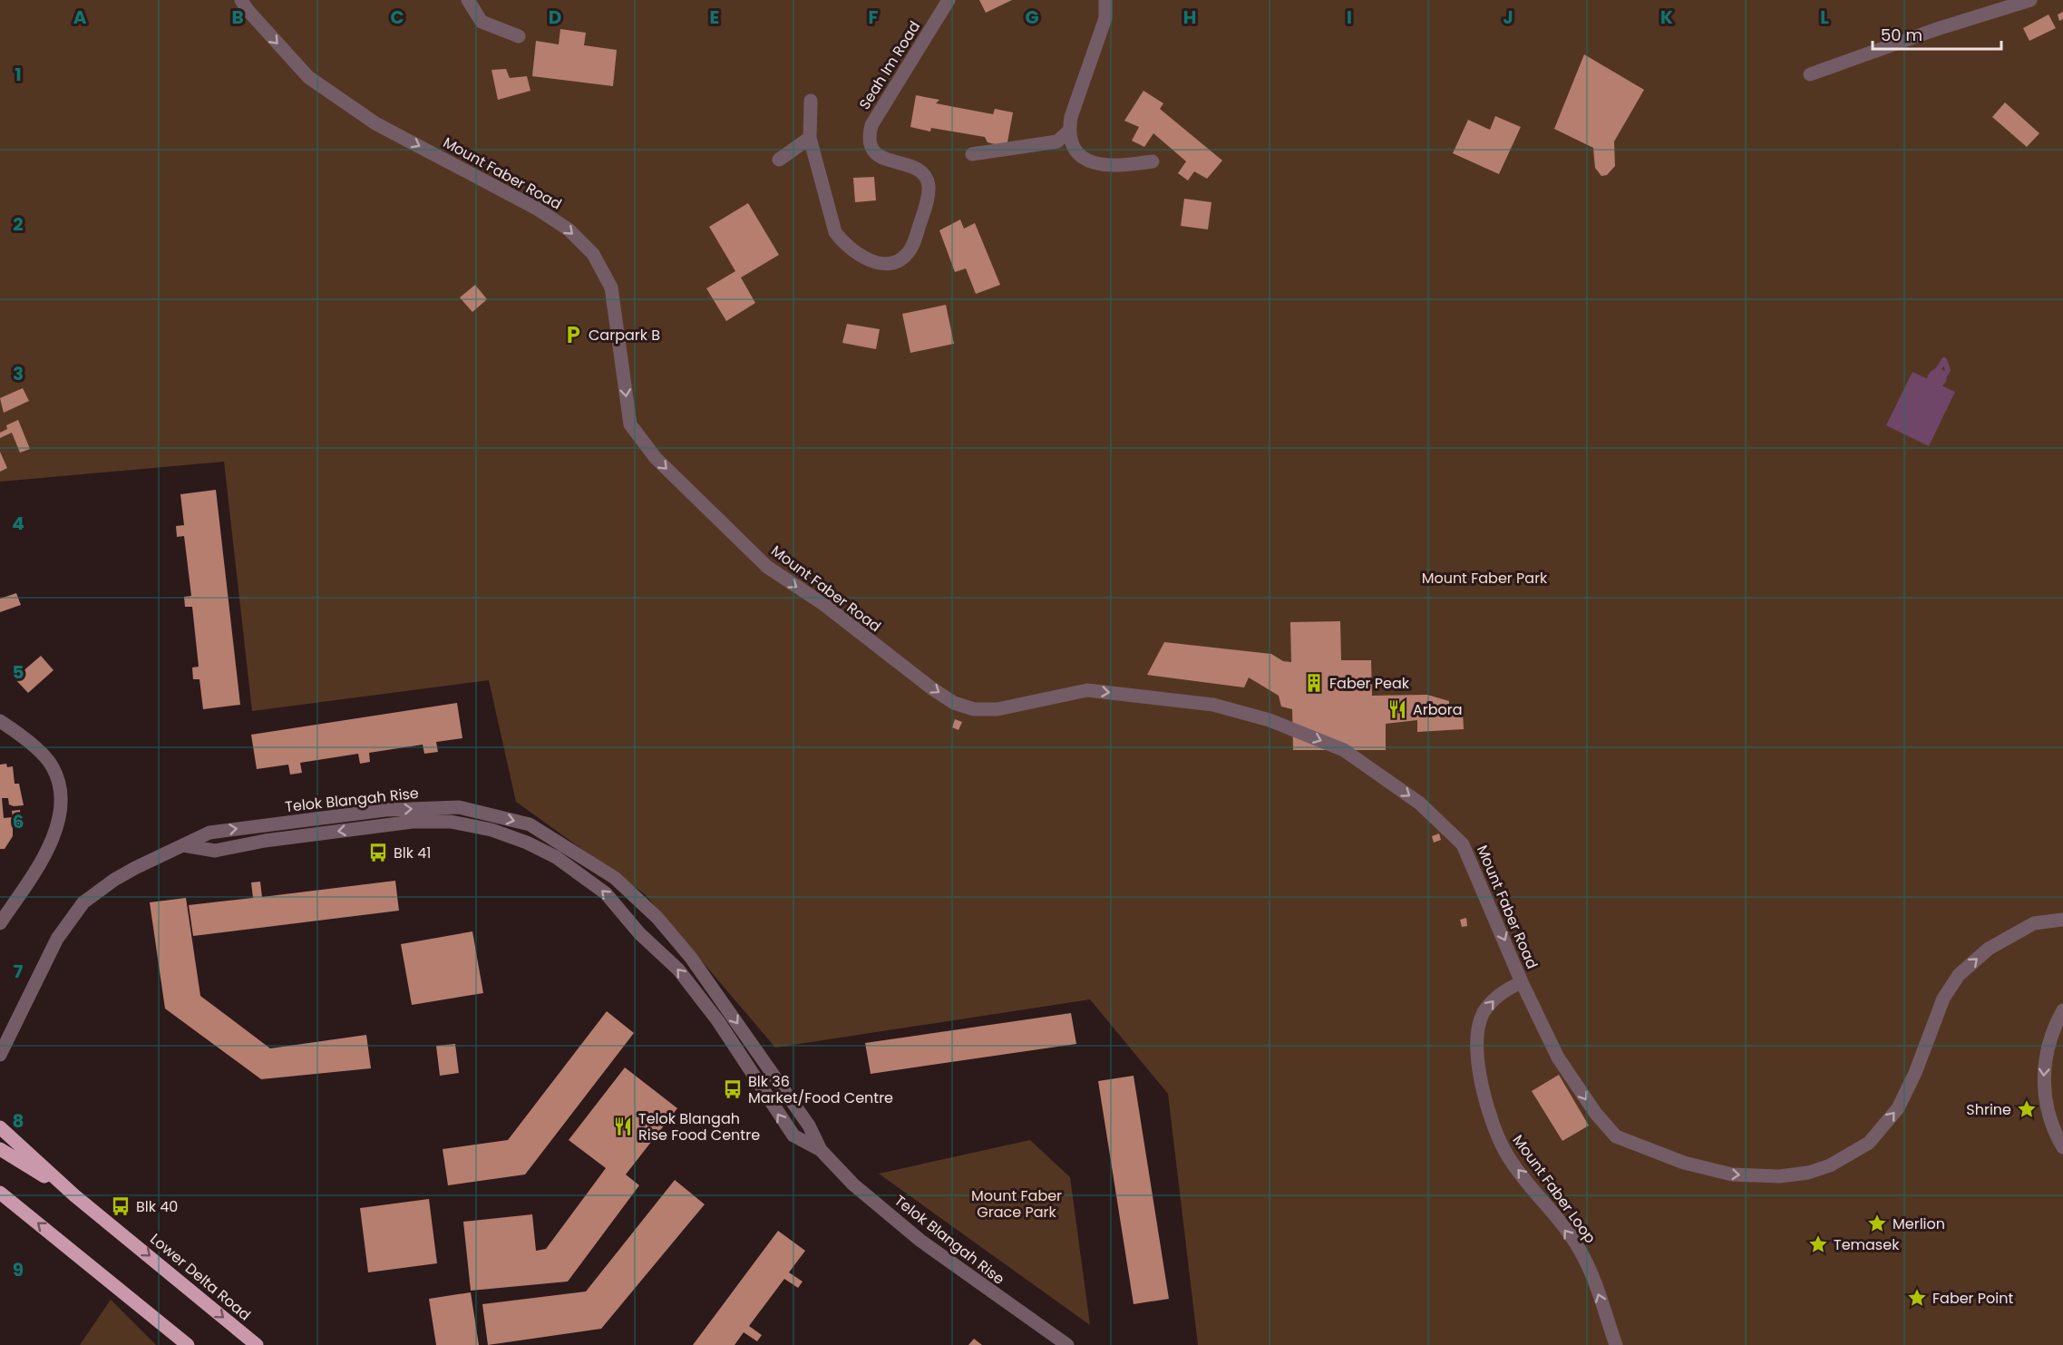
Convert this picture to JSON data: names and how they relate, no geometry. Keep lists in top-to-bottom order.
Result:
{
  "streets": {
    "main road": ["Lower Delta Road"],
    "street": [
      "Seah Im Road",
      "Mount Faber Road",
      "Telok Blangah Rise",
      "Mount Faber Loop"
    ]
  },
  "crossings": [
    ["Mount Faber Road", "Mount Faber Loop"]
  ],
  "one_way": ["Mount Faber Road", "Mount Faber Loop"],
  "parks": ["Mount Faber Park", "Mount Faber Grace Park"],
  "places": {
    "parking": ["Carpark B"],
    "building": ["Faber Peak"],
    "restaurant": ["Arbora", "Telok Blangah Rise Food Centre"],
    "bus stop": ["Blk 41", "Blk 36 Market/Food Centre", "Blk 40"],
    "place": [
      "Shrine",
      "Merlion",
      "Temasek",
      "Faber Point"
    ]
  },
  "scale_bar": "50 m",
  "grid": {
    "columns": [
      "A",
      "B",
      "C",
      "D",
      "E",
      "F",
      "G",
      "H",
      "I",
      "J",
      "K",
      "L"
    ],
    "rows": [
      "1",
      "2",
      "3",
      "4",
      "5",
      "6",
      "7",
      "8",
      "9"
    ]
  }
}
